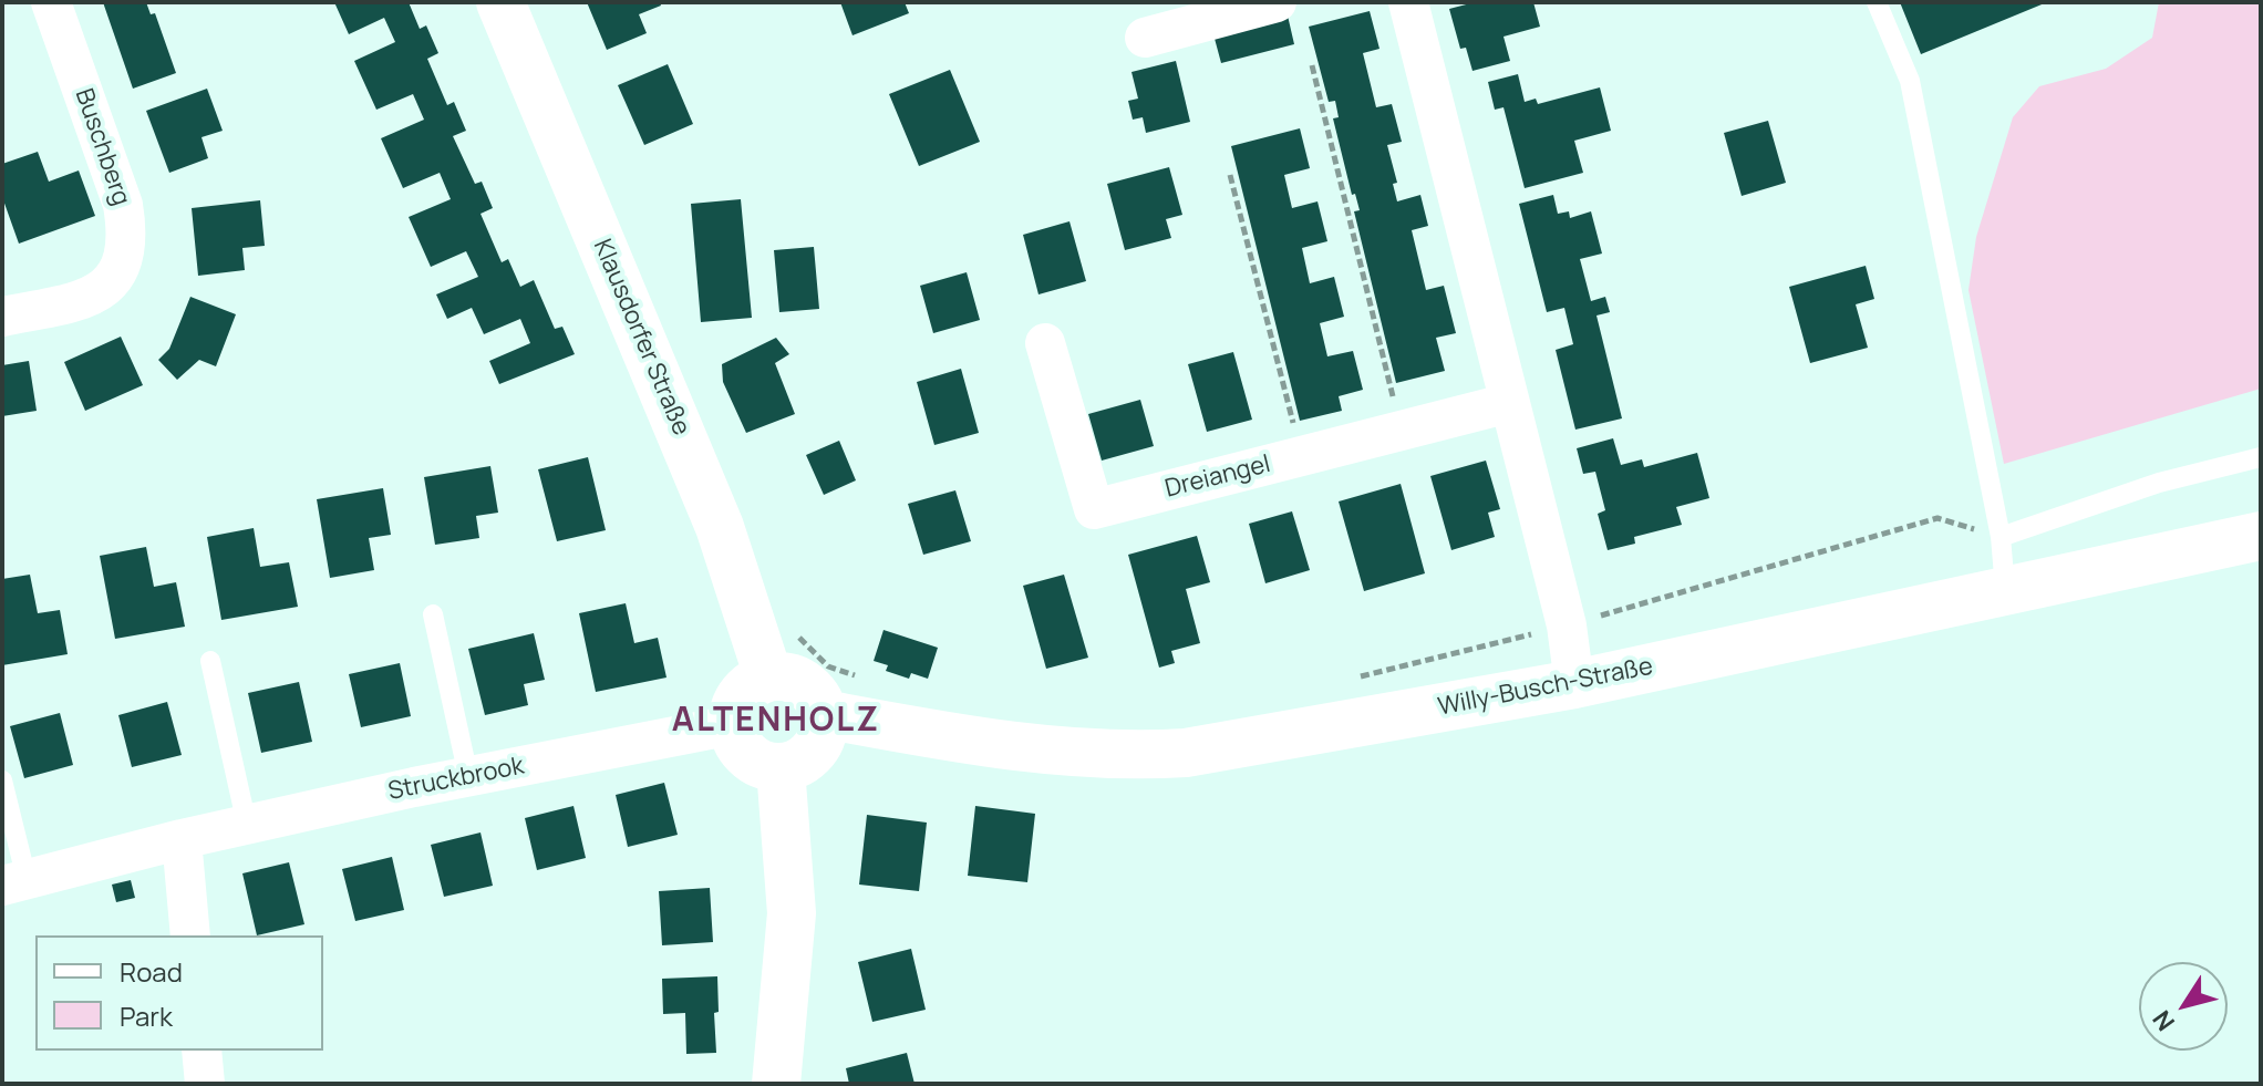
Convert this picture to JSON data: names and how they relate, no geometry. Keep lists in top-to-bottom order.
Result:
{
  "streets": {
    "street": [
      "Buschberg",
      "Klausdorfer Straße",
      "Dreiangel",
      "Willy-Busch-Straße",
      "Struckbrook"
    ]
  },
  "crossings": [
    ["Klausdorfer Straße", "Willy-Busch-Straße"],
    ["Klausdorfer Straße", "Struckbrook"],
    ["Willy-Busch-Straße", "Struckbrook"]
  ],
  "districts": ["ALTENHOLZ"],
  "legend": ["Road", "Park"],
  "north": "bottom left"
}
